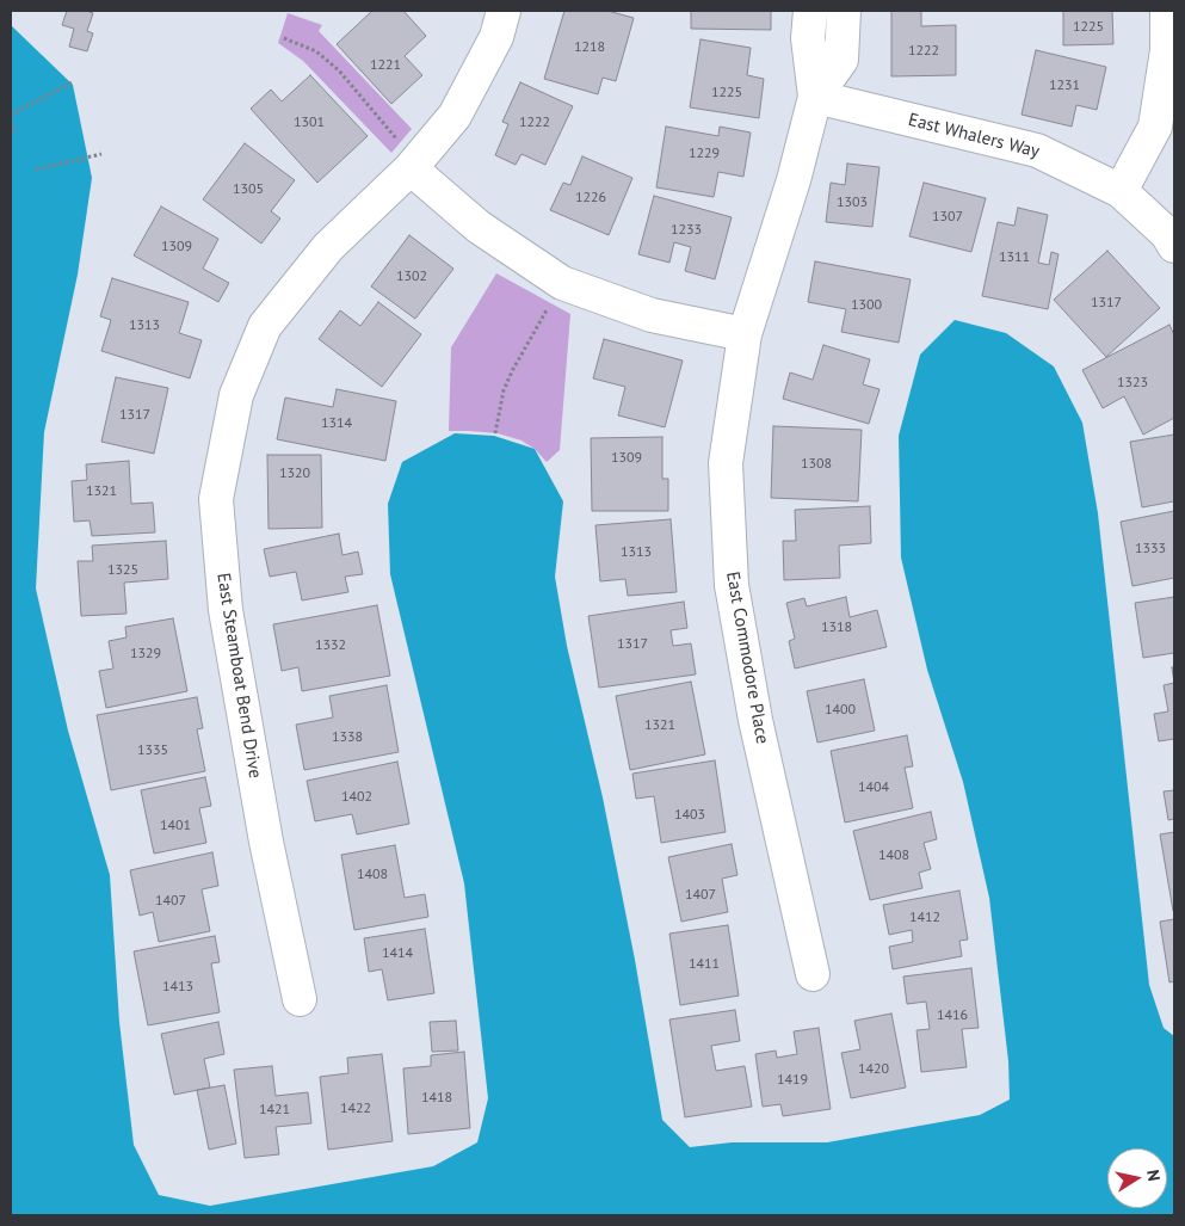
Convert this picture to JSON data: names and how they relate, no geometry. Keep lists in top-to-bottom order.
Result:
{
  "streets": {
    "street": ["East Whalers Way", "East Commodore Place", "East Steamboat Bend Drive"]
  },
  "crossings": [
    ["East Whalers Way", "East Commodore Place"]
  ],
  "house_numbers": [
    "1225",
    "1218",
    "1222",
    "1221",
    "1231",
    "1225",
    "1301",
    "1222",
    "1229",
    "1305",
    "1226",
    "1303",
    "1307",
    "1233",
    "1309",
    "1311",
    "1302",
    "1317",
    "1300",
    "1313",
    "1323",
    "1317",
    "1314",
    "1309",
    "1308",
    "1320",
    "1321",
    "1333",
    "1313",
    "1325",
    "1318",
    "1317",
    "1332",
    "1329",
    "1400",
    "1321",
    "1338",
    "1335",
    "1404",
    "1402",
    "1403",
    "1401",
    "1408",
    "1408",
    "1407",
    "1407",
    "1412",
    "1414",
    "1411",
    "1413",
    "1416",
    "1420",
    "1419",
    "1418",
    "1422",
    "1421"
  ],
  "north": "right"
}
